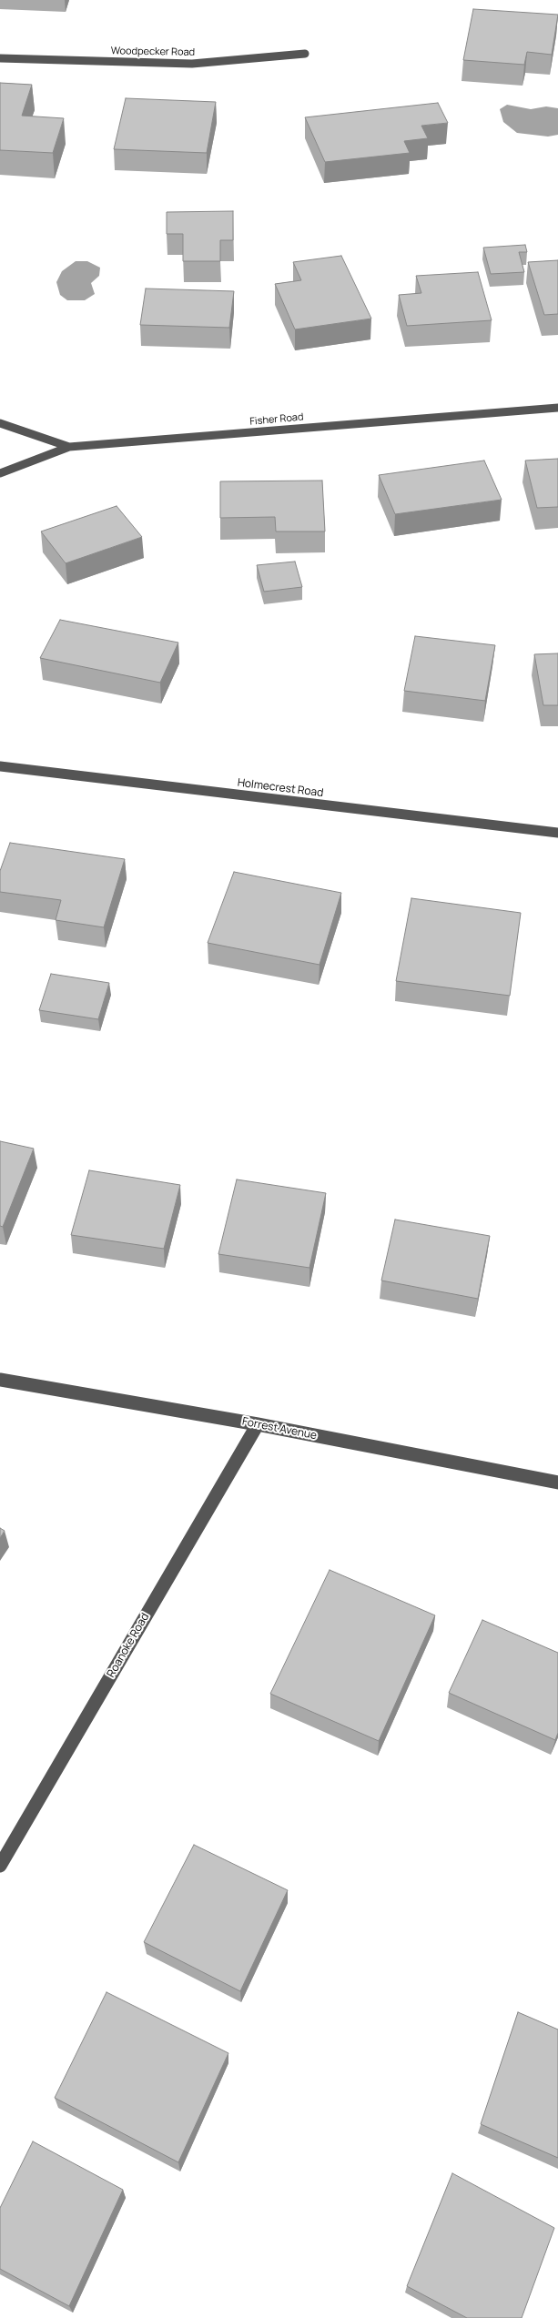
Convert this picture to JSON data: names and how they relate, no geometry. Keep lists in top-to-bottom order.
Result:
{
  "streets": {
    "street": [
      "Woodpecker Road",
      "Fisher Road",
      "Holmecrest Road",
      "Forrest Avenue",
      "Roanoke Road"
    ]
  },
  "crossings": [
    ["Forrest Avenue", "Roanoke Road"]
  ]
}
